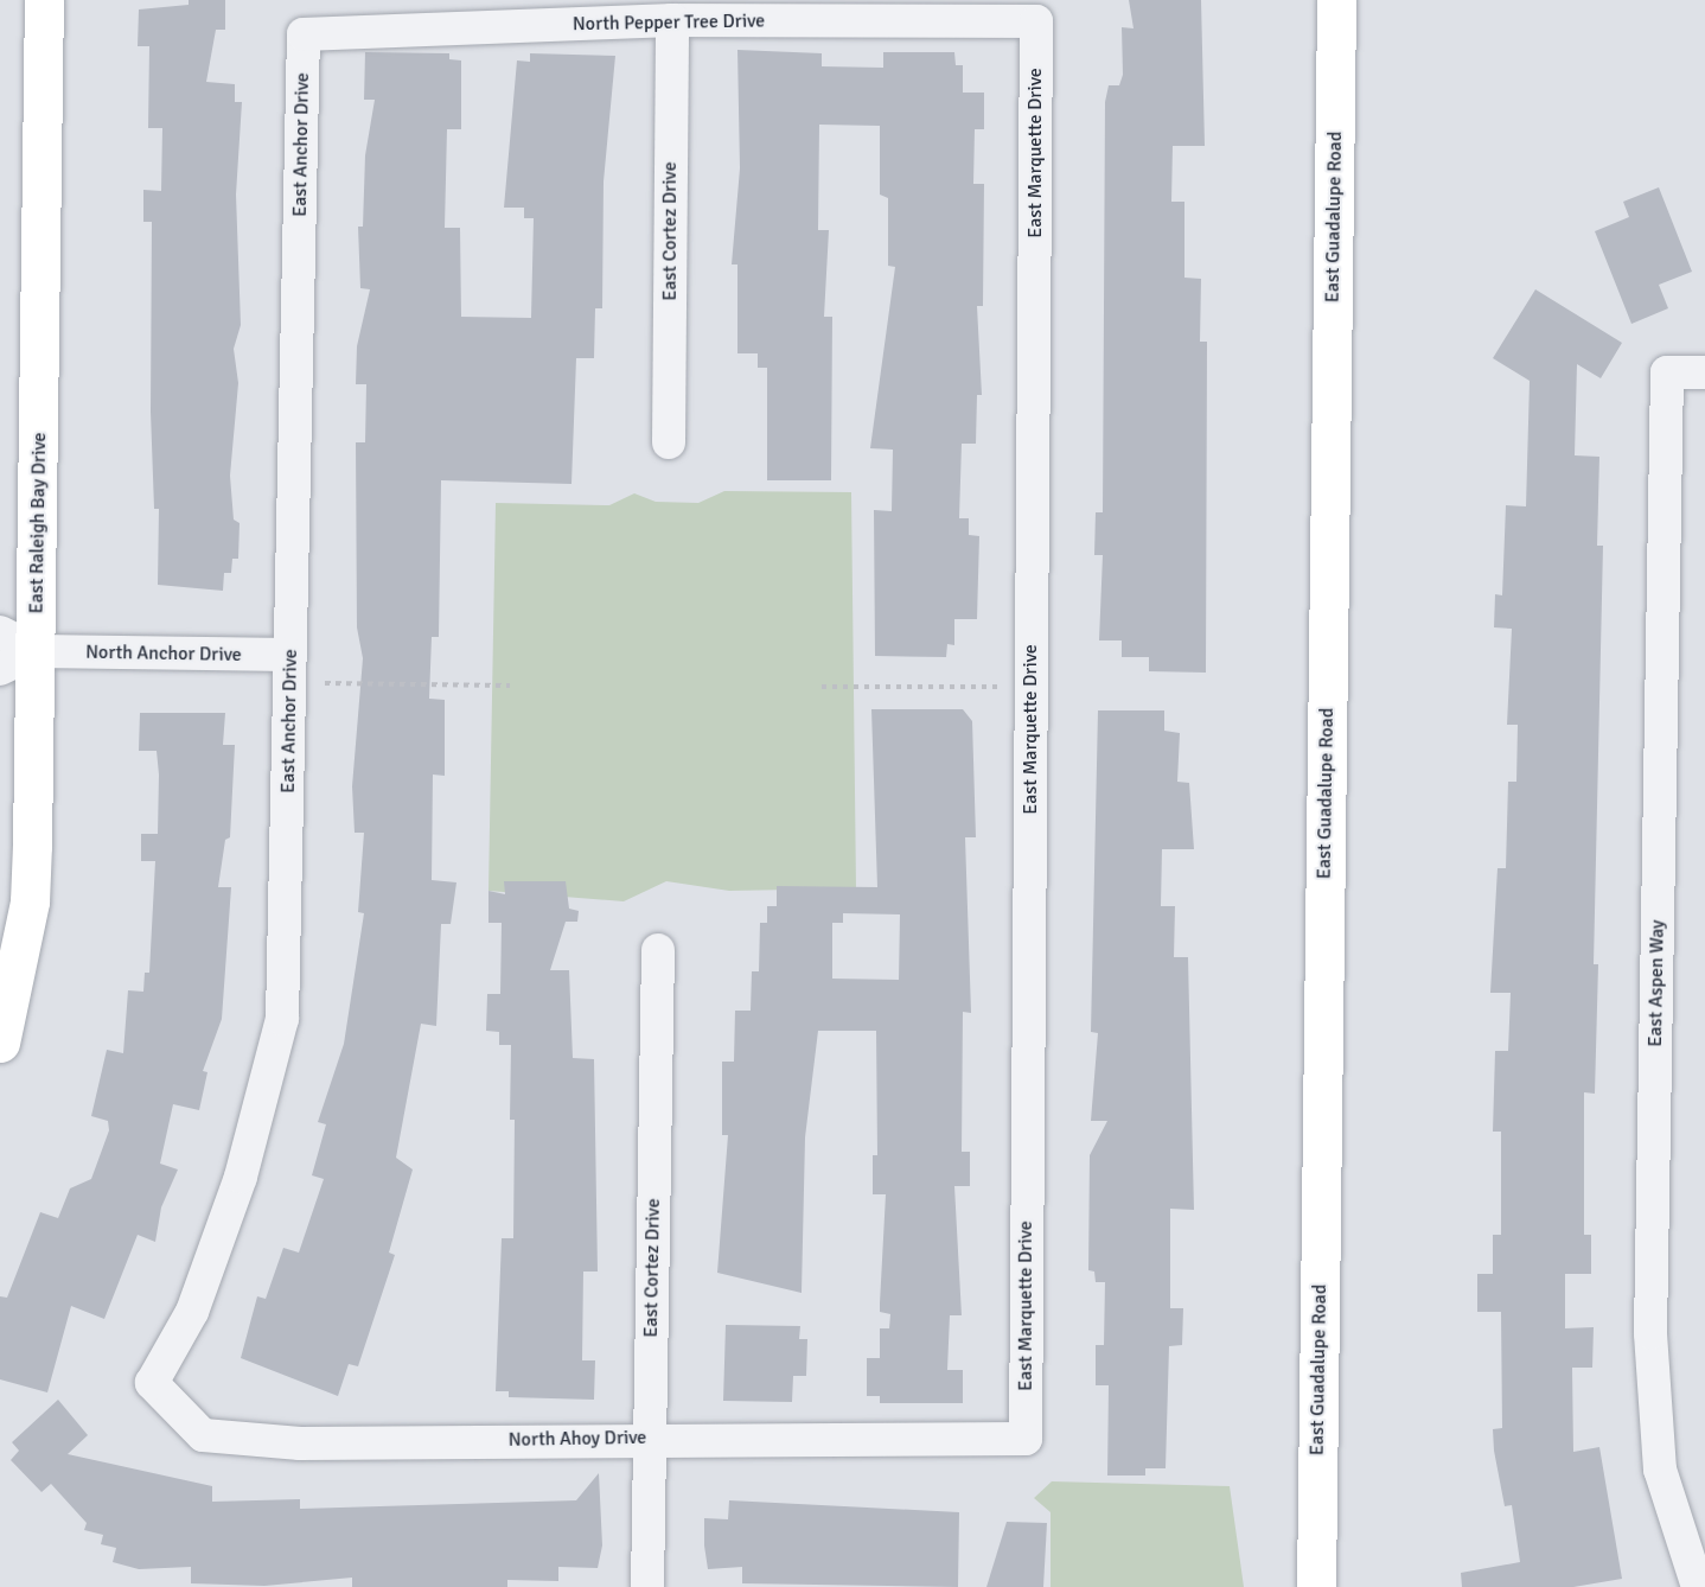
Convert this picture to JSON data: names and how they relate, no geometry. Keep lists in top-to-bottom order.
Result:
{
  "streets": {
    "main road": ["East Guadalupe Road", "East Raleigh Bay Drive"],
    "street": [
      "North Pepper Tree Drive",
      "East Anchor Drive",
      "East Marquette Drive",
      "East Cortez Drive",
      "North Anchor Drive",
      "East Aspen Way",
      "North Ahoy Drive"
    ]
  },
  "crossings": [
    ["North Pepper Tree Drive", "East Anchor Drive"],
    ["North Pepper Tree Drive", "East Marquette Drive"],
    ["North Pepper Tree Drive", "East Cortez Drive"],
    ["East Anchor Drive", "North Anchor Drive"],
    ["East Anchor Drive", "North Ahoy Drive"],
    ["East Marquette Drive", "North Ahoy Drive"],
    ["East Cortez Drive", "North Ahoy Drive"],
    ["East Raleigh Bay Drive", "North Anchor Drive"]
  ]
}
